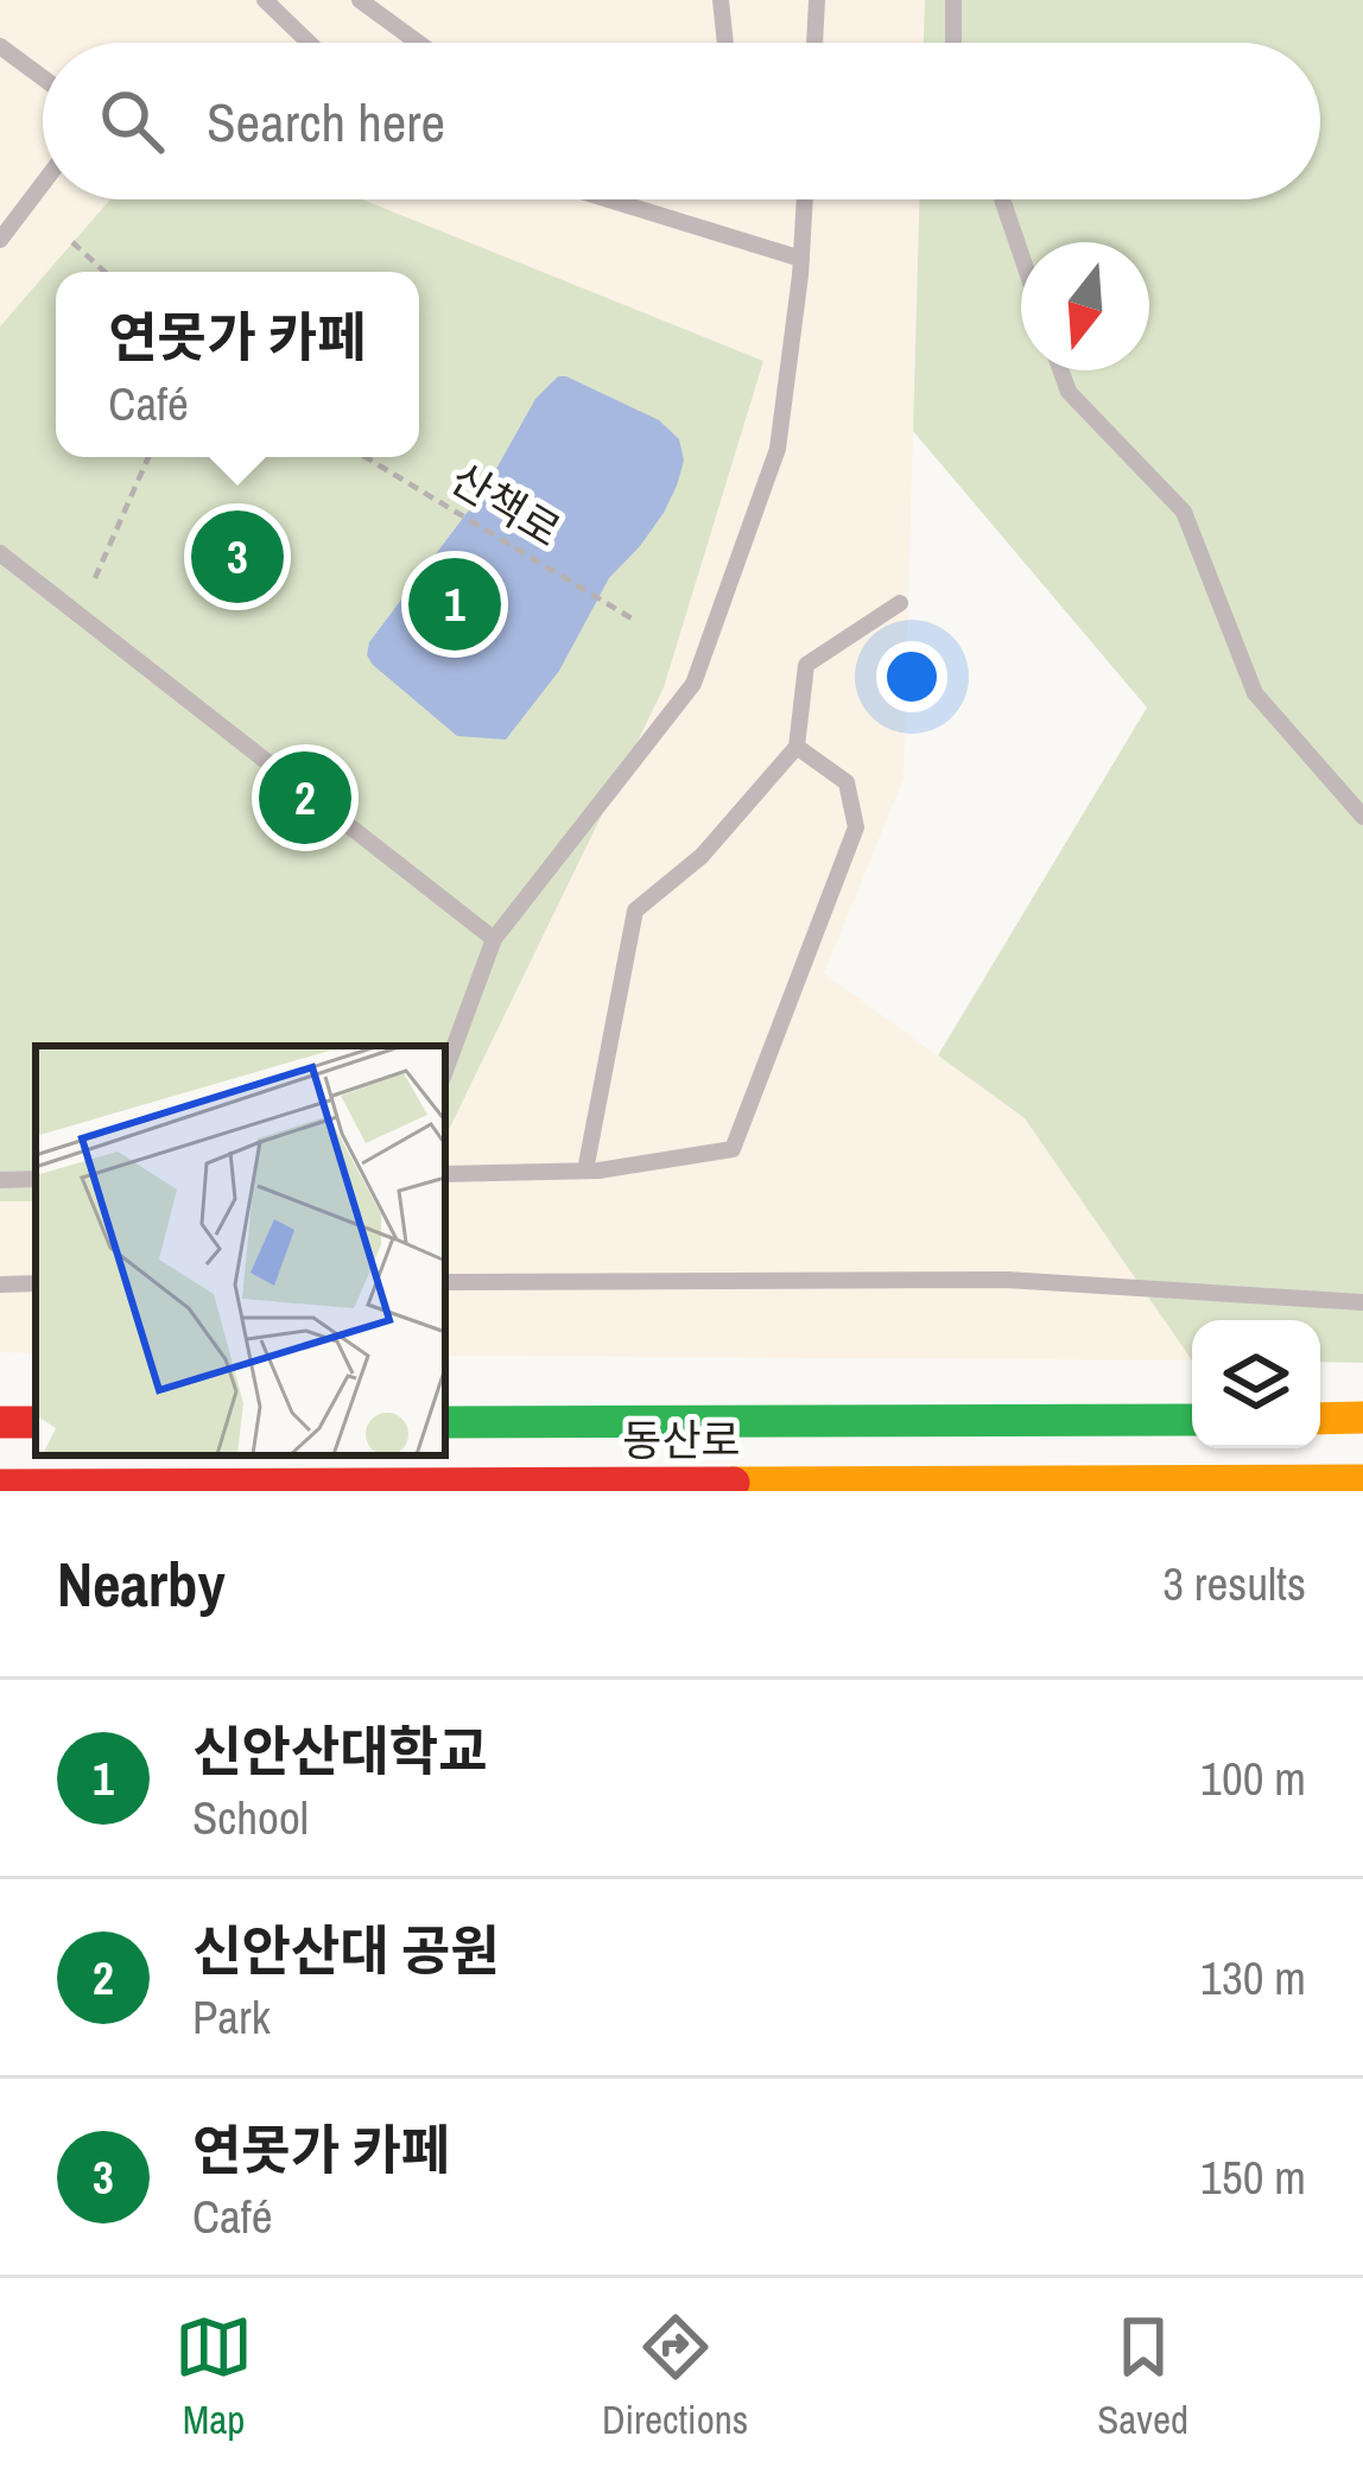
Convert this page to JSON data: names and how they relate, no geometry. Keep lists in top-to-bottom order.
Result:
{
  "streets": {
    "street": ["동산로"],
    "path": ["산책로"]
  },
  "north": "bottom",
  "page": {
    "search": "Search here",
    "popup": ["연못가 카페", "Café"],
    "pins": ["3", "1", "2"],
    "heading": ["Nearby", "3 results"],
    "list": [
      {
        "mark": "1",
        "name": "신안산대학교",
        "note": "School",
        "value": "100 m"
      },
      {
        "mark": "2",
        "name": "신안산대 공원",
        "note": "Park",
        "value": "130 m"
      },
      {
        "mark": "3",
        "name": "연못가 카페",
        "note": "Café",
        "value": "150 m"
      }
    ],
    "nav": ["Map", "Directions", "Saved"]
  }
}
